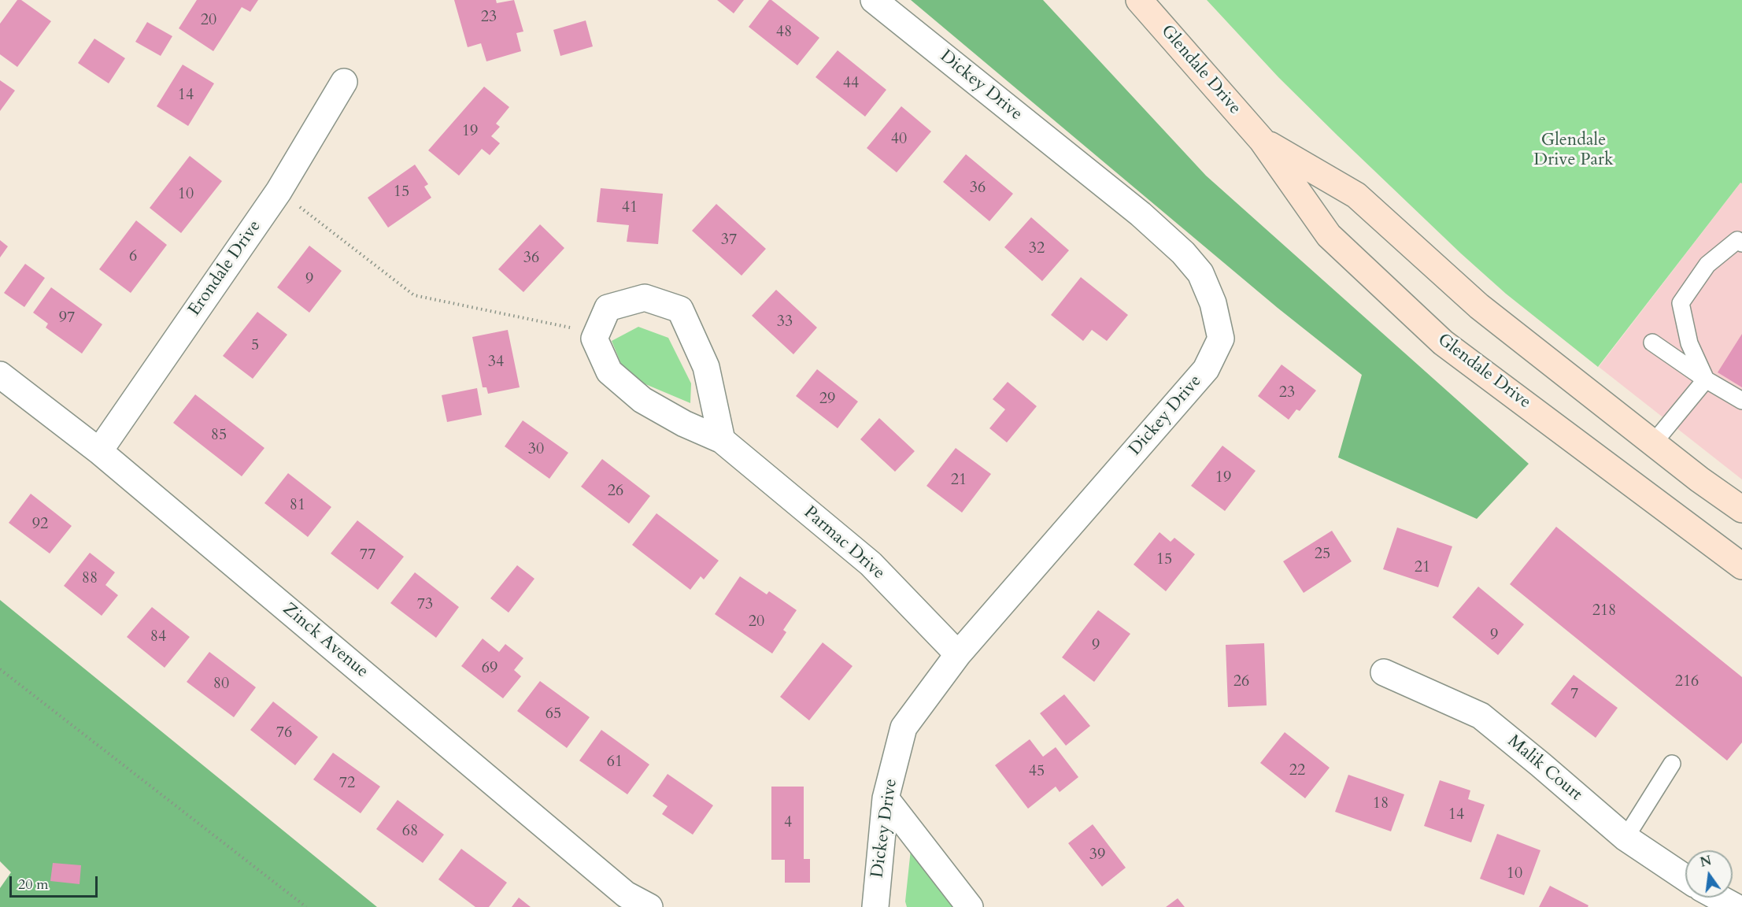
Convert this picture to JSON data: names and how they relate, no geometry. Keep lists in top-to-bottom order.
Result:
{
  "streets": {
    "main road": ["Glendale Drive"],
    "street": [
      "Dickey Drive",
      "Erondale Drive",
      "Parmac Drive",
      "Zinck Avenue",
      "Malik Court"
    ]
  },
  "crossings": [
    ["Dickey Drive", "Parmac Drive"],
    ["Erondale Drive", "Zinck Avenue"]
  ],
  "parks": ["Glendale Drive Park"],
  "house_numbers": [
    "23",
    "20",
    "48",
    "44",
    "14",
    "19",
    "40",
    "36",
    "15",
    "10",
    "41",
    "37",
    "32",
    "6",
    "36",
    "9",
    "97",
    "33",
    "5",
    "34",
    "23",
    "29",
    "85",
    "30",
    "19",
    "21",
    "26",
    "81",
    "92",
    "25",
    "77",
    "15",
    "21",
    "88",
    "73",
    "218",
    "20",
    "9",
    "84",
    "9",
    "69",
    "26",
    "216",
    "80",
    "7",
    "65",
    "76",
    "61",
    "22",
    "45",
    "72",
    "18",
    "14",
    "4",
    "68",
    "39",
    "10"
  ],
  "scale_bar": "20 m",
  "north": "top"
}
